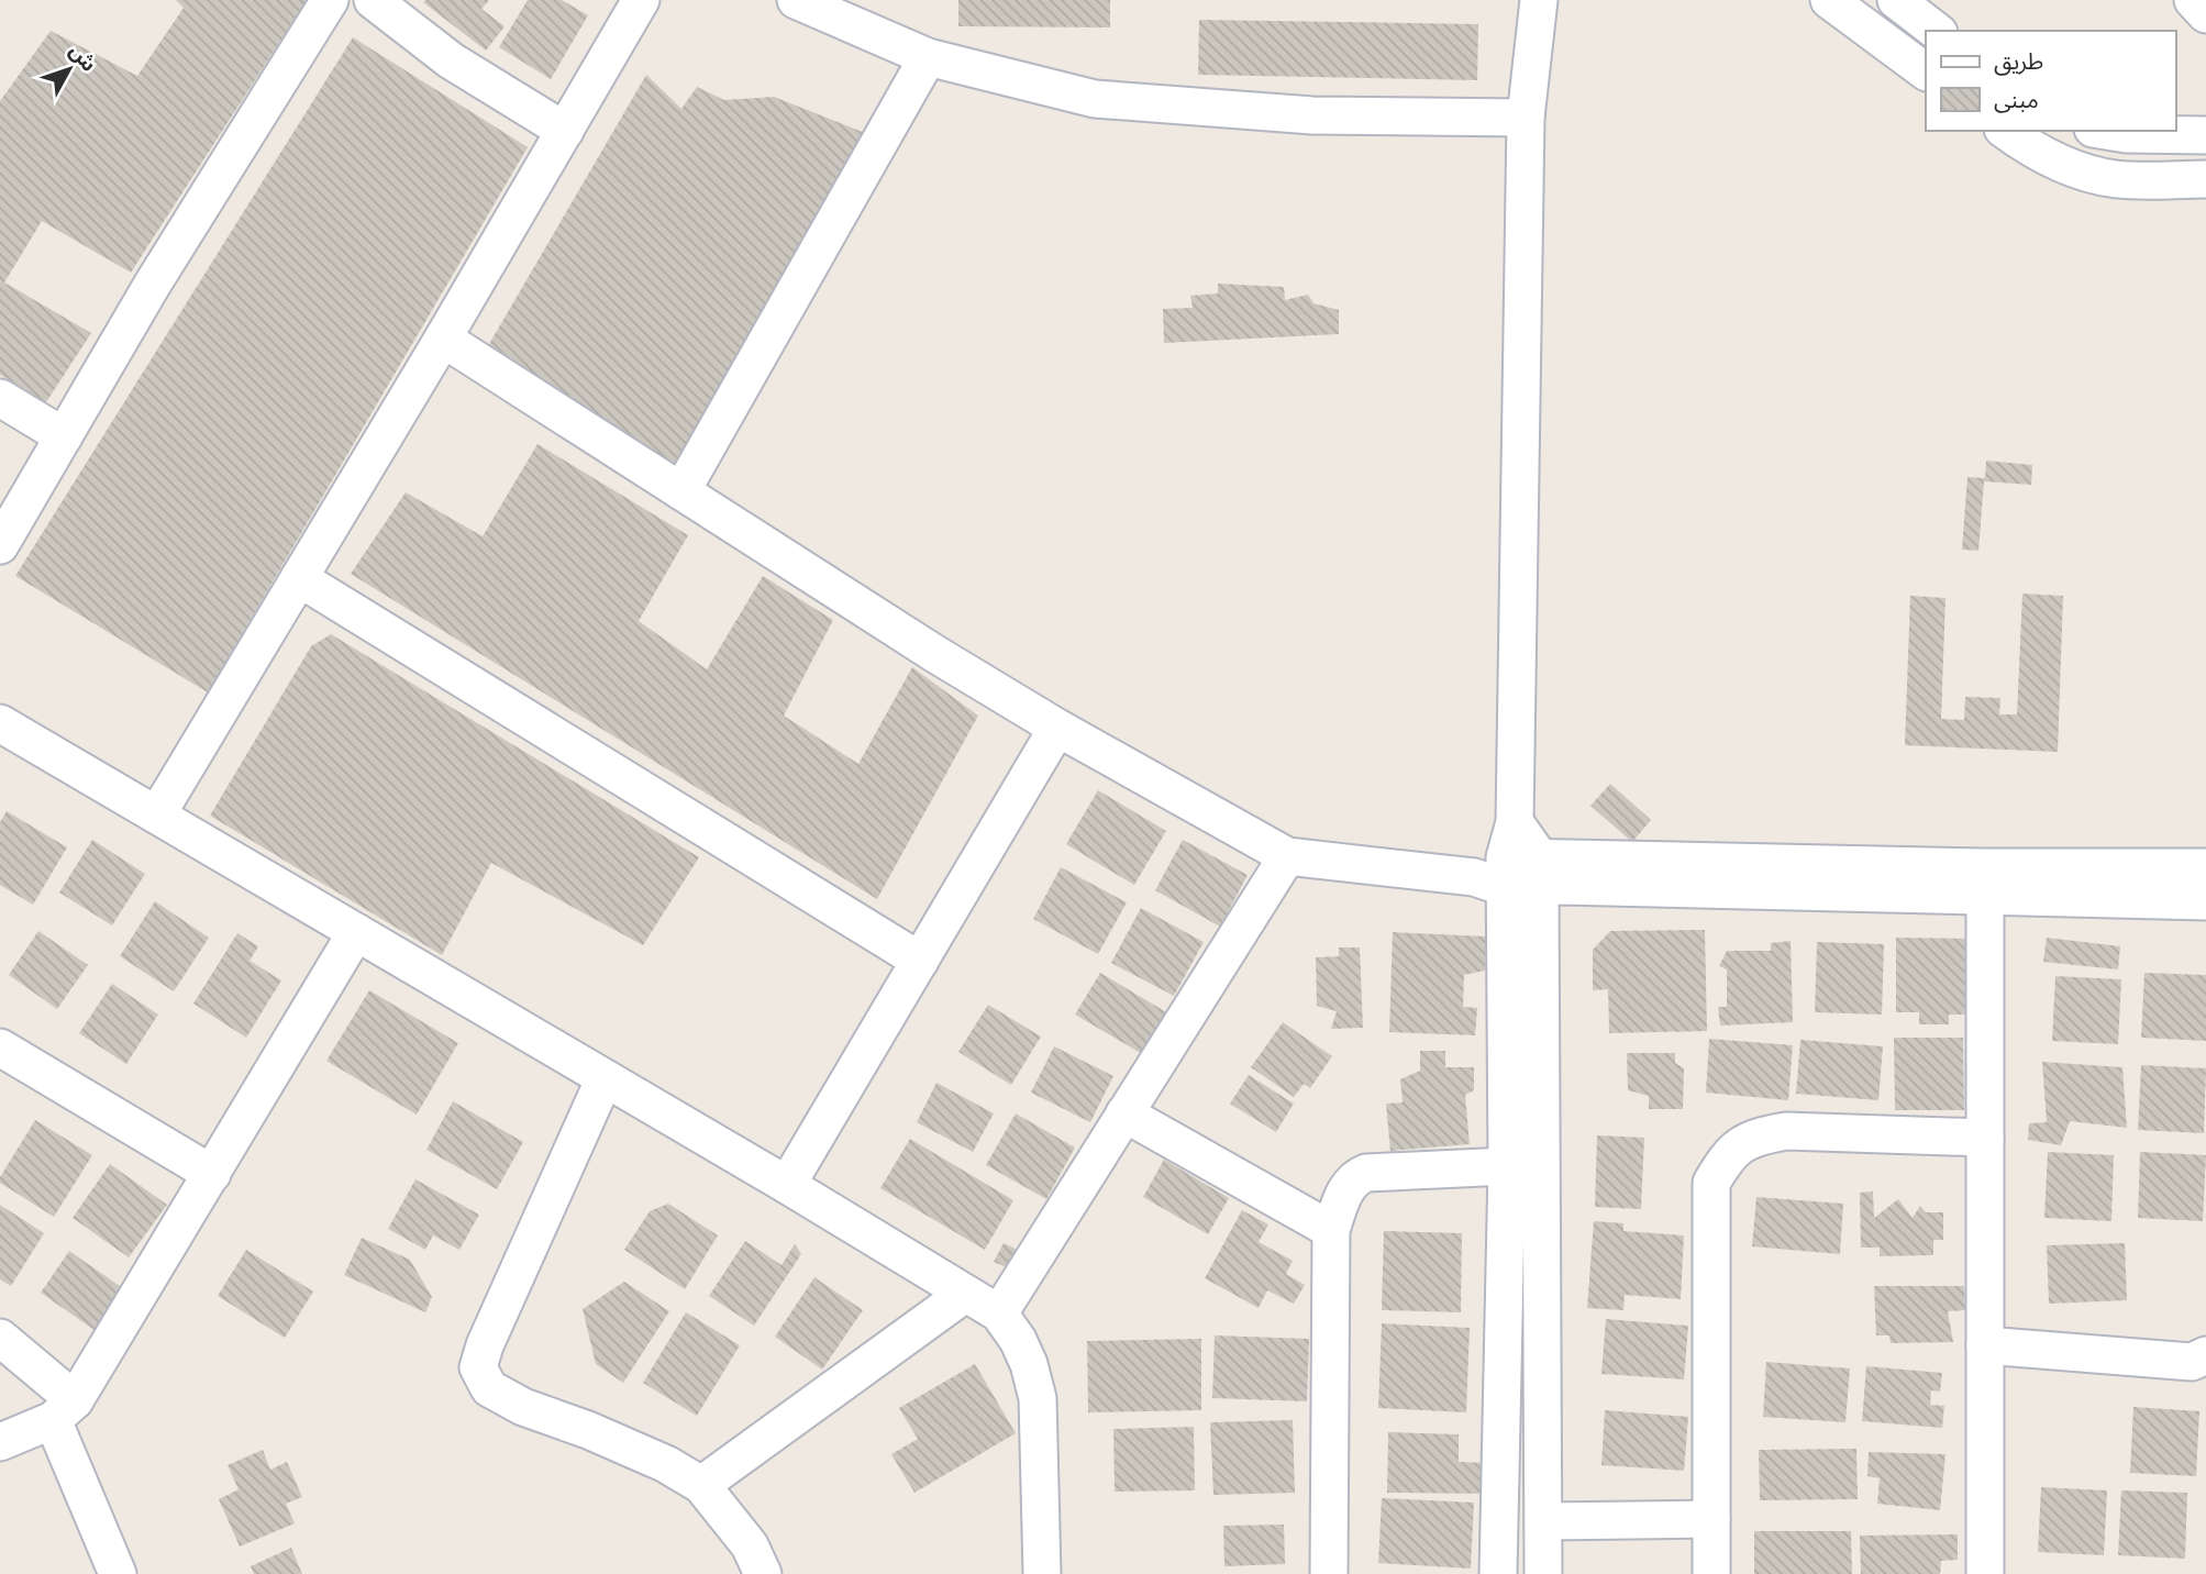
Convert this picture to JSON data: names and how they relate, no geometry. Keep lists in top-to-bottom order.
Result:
{
  "legend": ["طريق", "مبنى"],
  "north": "top right"
}
